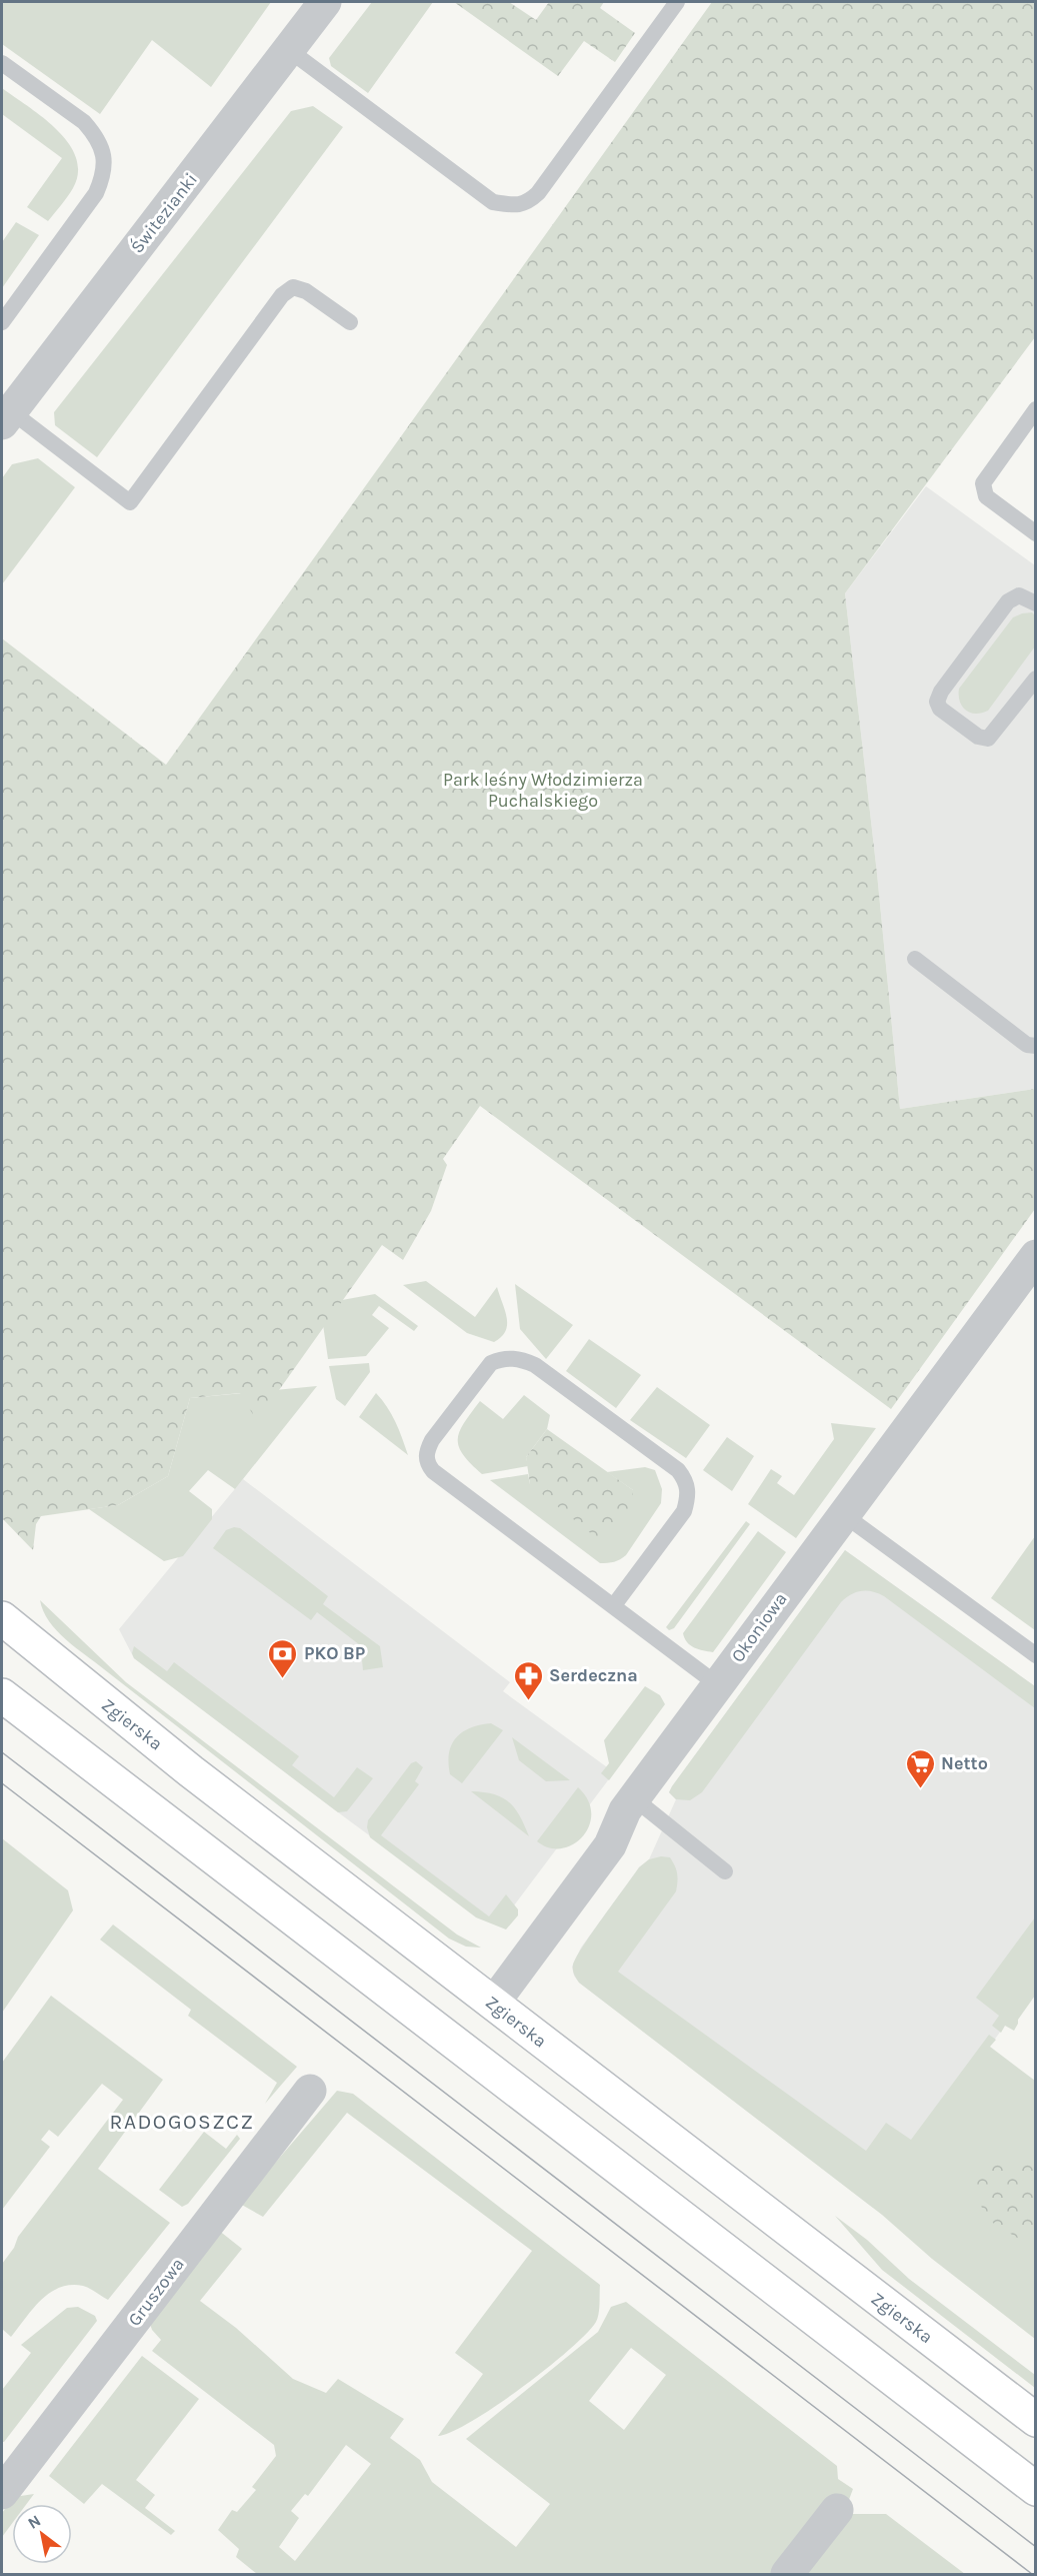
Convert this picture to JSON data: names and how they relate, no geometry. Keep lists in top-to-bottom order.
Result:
{
  "streets": {
    "main road": ["Zgierska"],
    "street": ["Świtezianki", "Okoniowa", "Gruszowa"]
  },
  "crossings": [
    ["Okoniowa", "Zgierska"]
  ],
  "districts": ["RADOGOSZCZ"],
  "parks": ["Park leśny Włodzimierza Puchalskiego"],
  "places": {
    "bank": ["PKO BP"],
    "pharmacy": ["Serdeczna"],
    "supermarket": ["Netto"]
  },
  "north": "top left"
}
